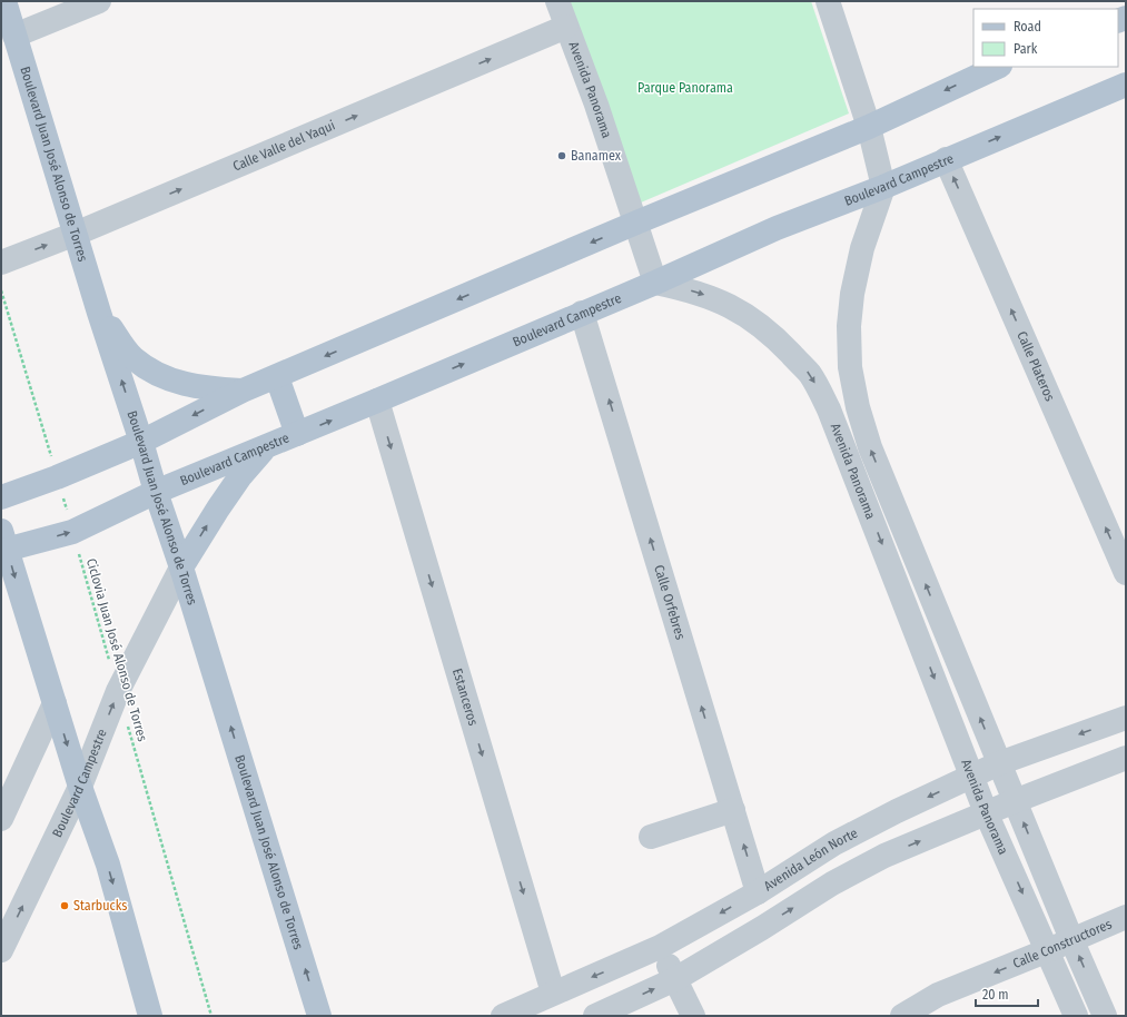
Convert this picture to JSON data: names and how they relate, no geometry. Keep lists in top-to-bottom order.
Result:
{
  "streets": {
    "main road": ["Boulevard Juan José Alonso de Torres", "Boulevard Campestre"],
    "street": [
      "Avenida Panorama",
      "Calle Valle del Yaqui",
      "Calle Plateros",
      "Calle Orfebres",
      "Estanceros",
      "Avenida León Norte",
      "Calle Constructores"
    ],
    "path": ["Ciclovia Juan José Alonso de Torres"]
  },
  "crossings": [
    ["Avenida Panorama", "Calle Valle del Yaqui"],
    ["Avenida Panorama", "Boulevard Campestre"],
    ["Avenida Panorama", "Avenida León Norte"],
    ["Avenida Panorama", "Calle Constructores"],
    ["Calle Valle del Yaqui", "Boulevard Juan José Alonso de Torres"],
    ["Boulevard Juan José Alonso de Torres", "Boulevard Campestre"],
    ["Boulevard Campestre", "Calle Plateros"],
    ["Boulevard Campestre", "Calle Orfebres"],
    ["Boulevard Campestre", "Ciclovia Juan José Alonso de Torres"],
    ["Boulevard Campestre", "Estanceros"],
    ["Calle Orfebres", "Avenida León Norte"],
    ["Estanceros", "Avenida León Norte"]
  ],
  "one_way": [
    "Calle Valle del Yaqui",
    "Calle Plateros",
    "Calle Orfebres",
    "Estanceros"
  ],
  "parks": ["Parque Panorama"],
  "places": ["Banamex", "Starbucks"],
  "legend": ["Road", "Park"],
  "scale_bar": "20 m"
}
